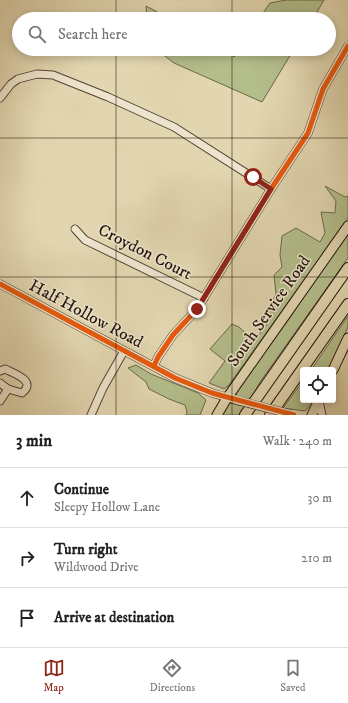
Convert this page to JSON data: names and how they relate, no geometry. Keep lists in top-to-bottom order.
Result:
{
  "streets": {
    "main road": ["South Service Road"],
    "street": ["Croydon Court", "Half Hollow Road"]
  },
  "crossings": [
    ["South Service Road", "Half Hollow Road"]
  ],
  "page": {
    "search": "Search here",
    "heading": ["3 min", "Walk · 240 m"],
    "list": [
      ["Continue", "Sleepy Hollow Lane", "30 m"],
      ["Turn right", "Wildwood Drive", "210 m"],
      "Arrive at destination"
    ],
    "nav": ["Map", "Directions", "Saved"]
  }
}
